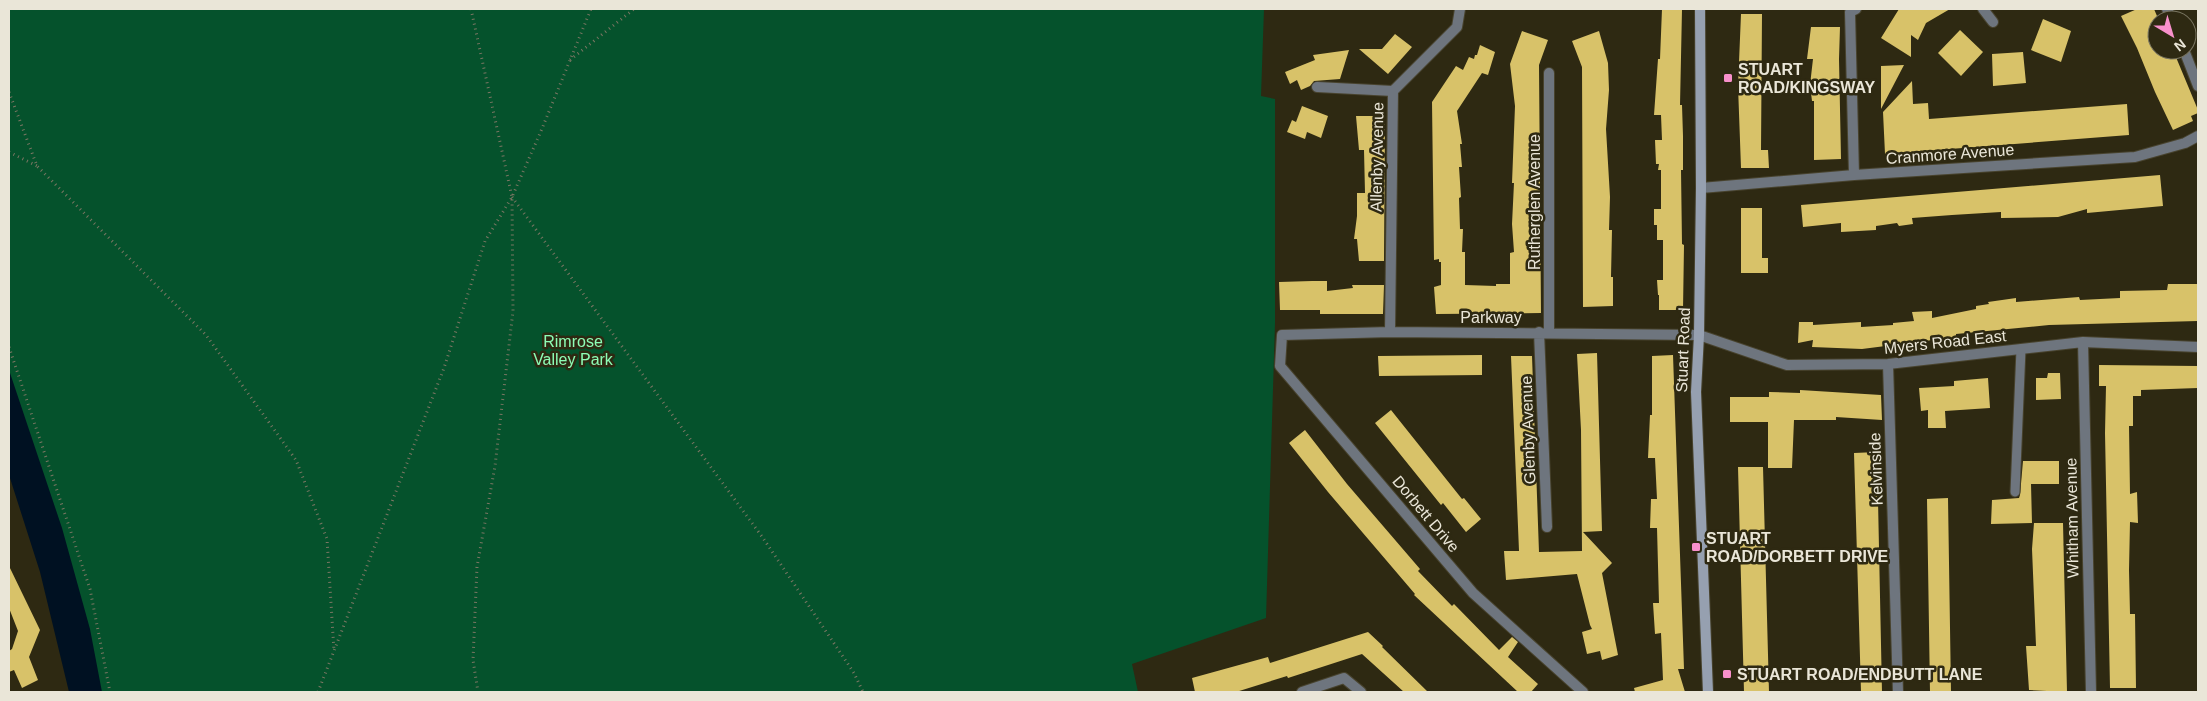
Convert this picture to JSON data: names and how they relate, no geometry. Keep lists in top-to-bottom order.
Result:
{
  "streets": {
    "street": [
      "Cranmore Avenue",
      "Allenby Avenue",
      "Rutherglen Avenue",
      "Parkway",
      "Myers Road East",
      "Stuart Road",
      "Glenby Avenue",
      "Kelvinside",
      "Dorbett Drive",
      "Whitham Avenue"
    ]
  },
  "crossings": [
    ["Cranmore Avenue", "Stuart Road"],
    ["Allenby Avenue", "Parkway"],
    ["Rutherglen Avenue", "Parkway"],
    ["Rutherglen Avenue", "Glenby Avenue"],
    ["Parkway", "Myers Road East"],
    ["Parkway", "Stuart Road"],
    ["Parkway", "Glenby Avenue"],
    ["Parkway", "Dorbett Drive"],
    ["Myers Road East", "Stuart Road"],
    ["Myers Road East", "Kelvinside"],
    ["Myers Road East", "Whitham Avenue"]
  ],
  "parks": ["Rimrose Valley Park"],
  "places": {
    "transit": ["STUART ROAD/KINGSWAY", "STUART ROAD/DORBETT DRIVE", "STUART ROAD/ENDBUTT LANE"]
  },
  "north": "bottom right"
}
